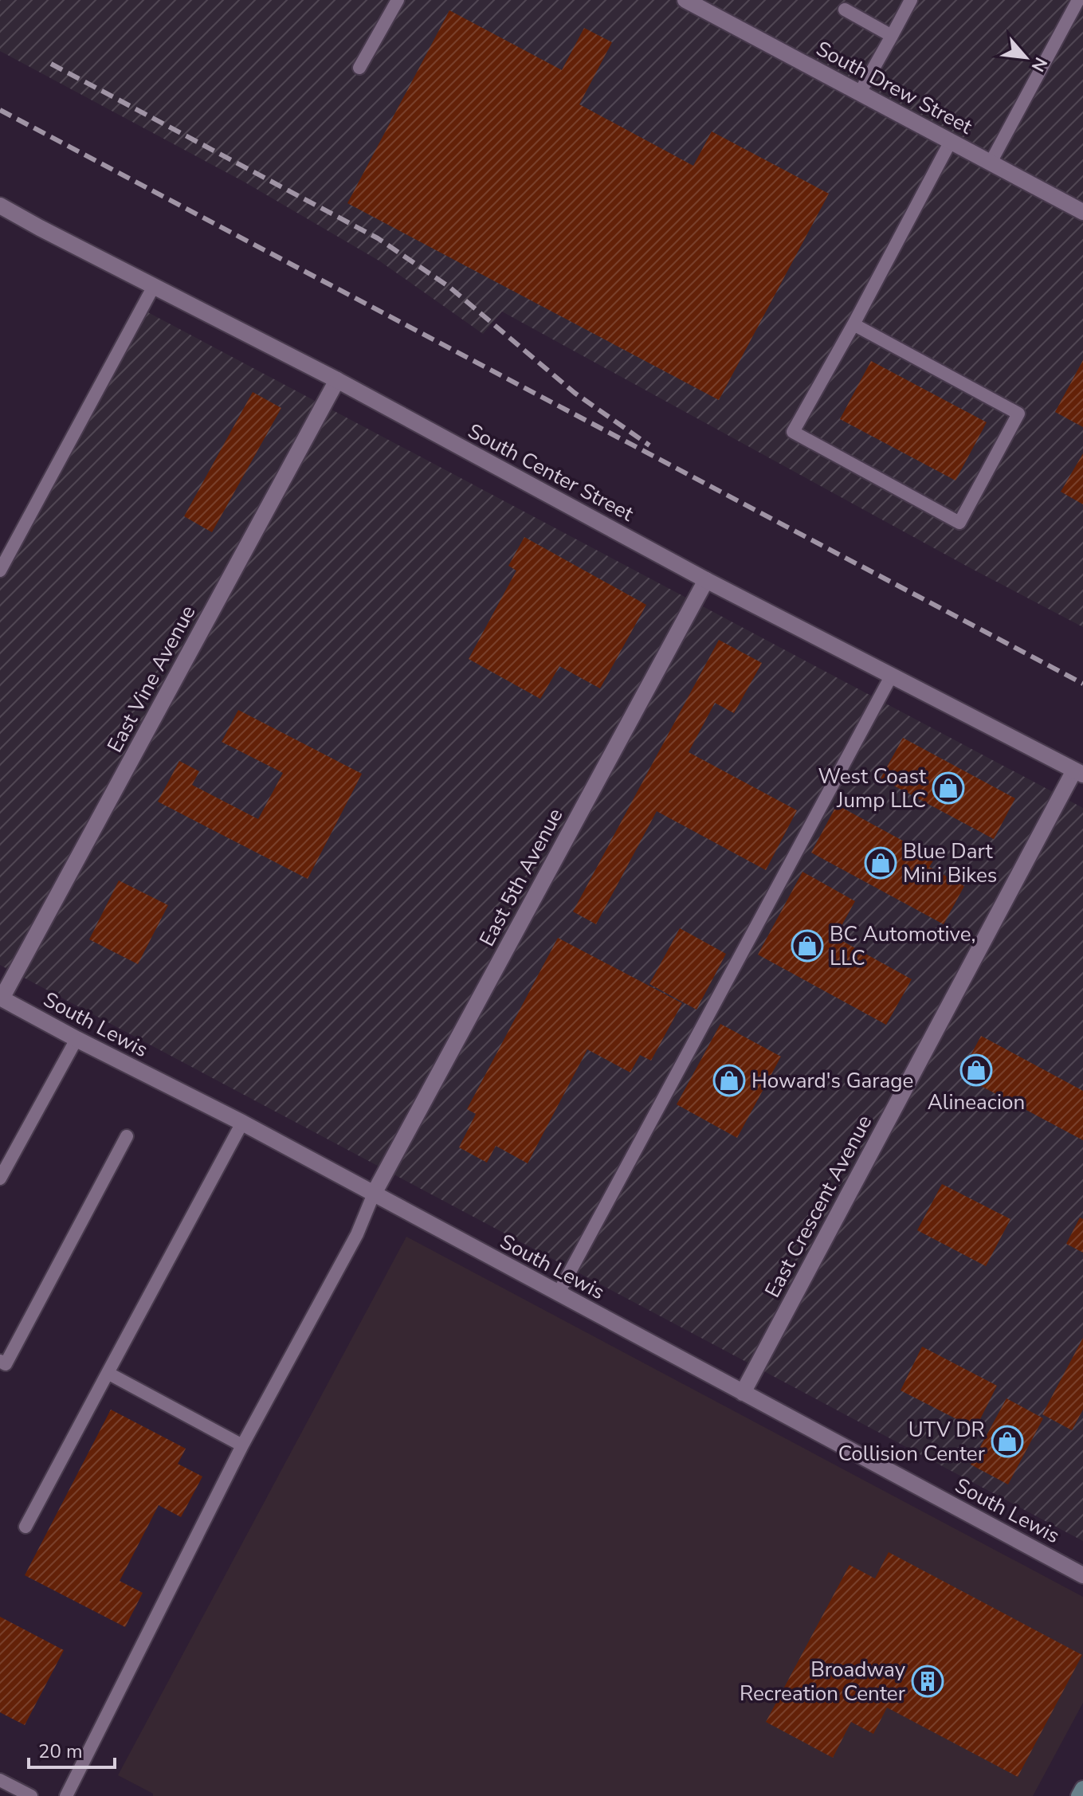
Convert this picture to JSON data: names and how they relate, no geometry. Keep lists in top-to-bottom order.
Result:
{
  "streets": {
    "street": [
      "South Drew Street",
      "South Center Street",
      "East Vine Avenue",
      "East 5th Avenue",
      "South Lewis",
      "East Crescent Avenue"
    ]
  },
  "crossings": [
    ["South Center Street", "East Vine Avenue"],
    ["South Center Street", "East 5th Avenue"],
    ["South Center Street", "East Crescent Avenue"],
    ["East Vine Avenue", "South Lewis"],
    ["East 5th Avenue", "South Lewis"],
    ["South Lewis", "East Crescent Avenue"]
  ],
  "places": {
    "shop": [
      "West Coast Jump LLC",
      "Blue Dart Mini Bikes",
      "BC Automotive, LLC",
      "Alineacion",
      "Howard's Garage",
      "UTV DR Collision Center"
    ],
    "building": ["Broadway Recreation Center"]
  },
  "scale_bar": "20 m",
  "north": "bottom right"
}
